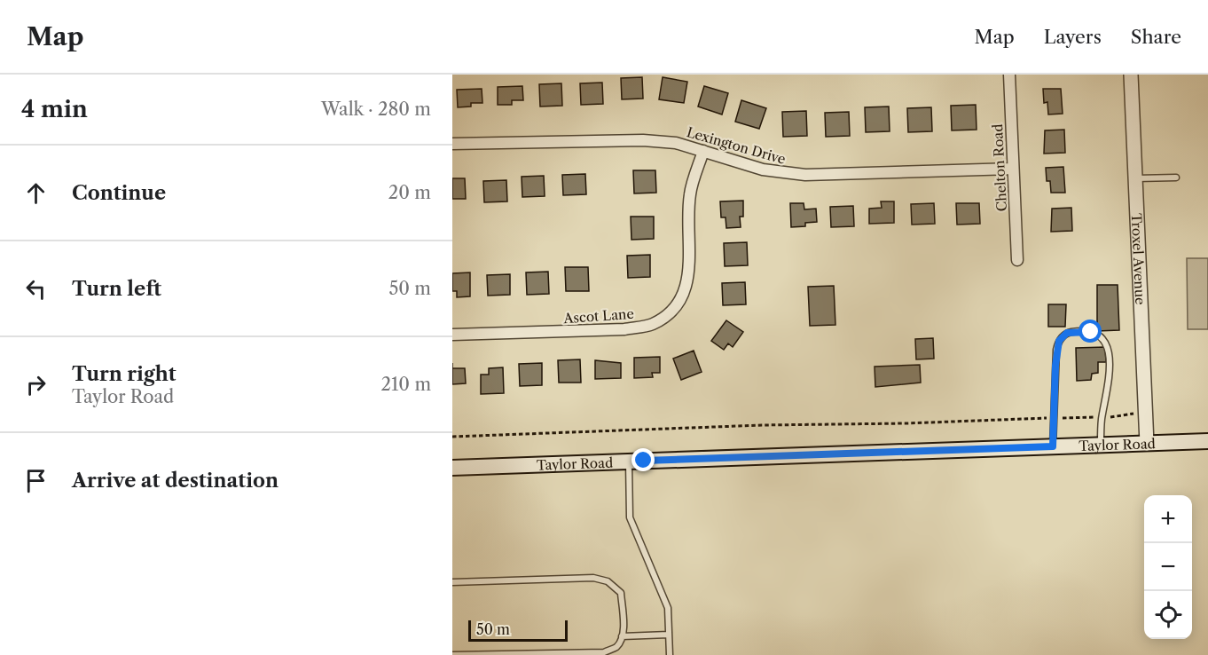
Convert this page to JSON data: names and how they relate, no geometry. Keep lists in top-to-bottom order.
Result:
{
  "streets": {
    "main road": ["Taylor Road"],
    "street": [
      "Lexington Drive",
      "Chelton Road",
      "Troxel Avenue",
      "Ascot Lane"
    ]
  },
  "crossings": [
    ["Lexington Drive", "Chelton Road"],
    ["Lexington Drive", "Ascot Lane"],
    ["Troxel Avenue", "Taylor Road"]
  ],
  "scale_bar": "50 m",
  "page": {
    "header": "Map",
    "nav": ["Map", "Layers", "Share"],
    "heading": ["4 min", "Walk · 280 m"],
    "list": [
      ["Continue", "20 m"],
      ["Turn left", "50 m"],
      ["Turn right", "Taylor Road", "210 m"],
      "Arrive at destination"
    ],
    "map_buttons": ["+", "−"],
    "scale": "50 m"
  }
}
